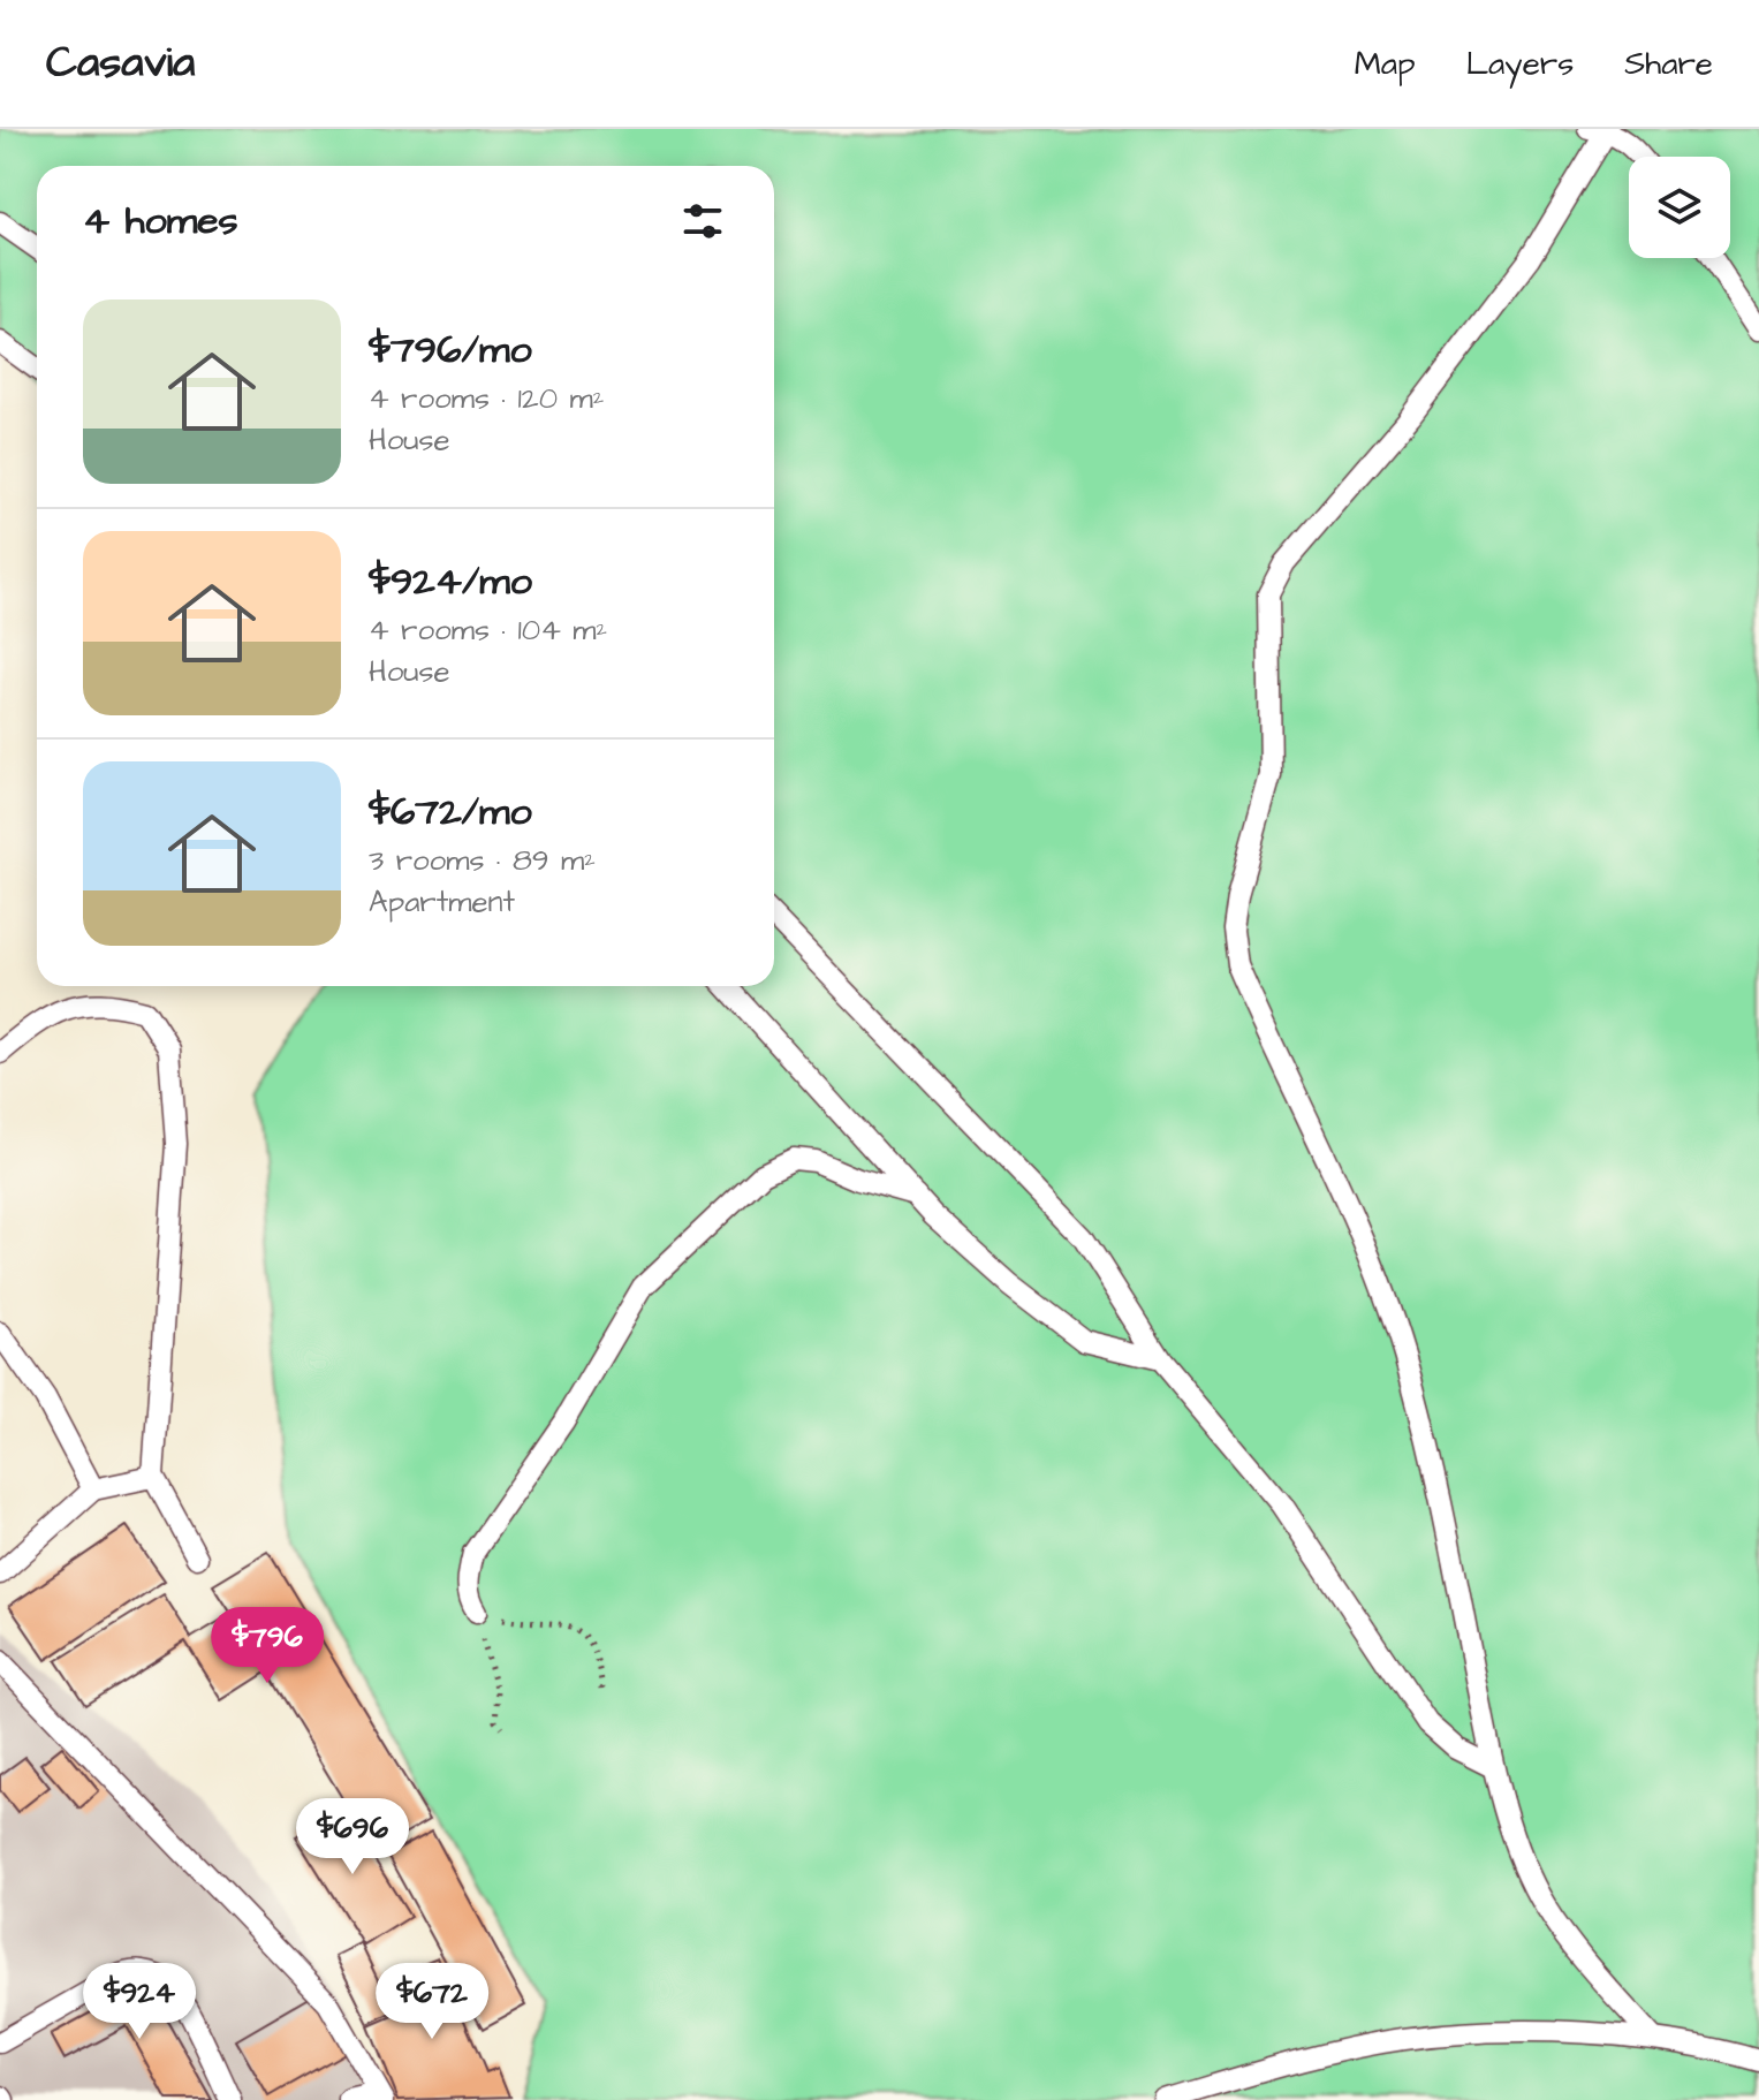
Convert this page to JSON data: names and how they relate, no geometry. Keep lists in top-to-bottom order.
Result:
{
  "page": {
    "header": "Casavia",
    "nav": ["Map", "Layers", "Share"],
    "heading": "4 homes",
    "list": [
      {
        "name": "$796/mo",
        "note": "4 rooms · 120 m² · House"
      },
      {
        "name": "$924/mo",
        "note": "4 rooms · 104 m² · House"
      },
      {
        "name": "$672/mo",
        "note": "3 rooms · 89 m² · Apartment"
      }
    ],
    "price": [
      "$796",
      "$696",
      "$924",
      "$672"
    ]
  }
}
